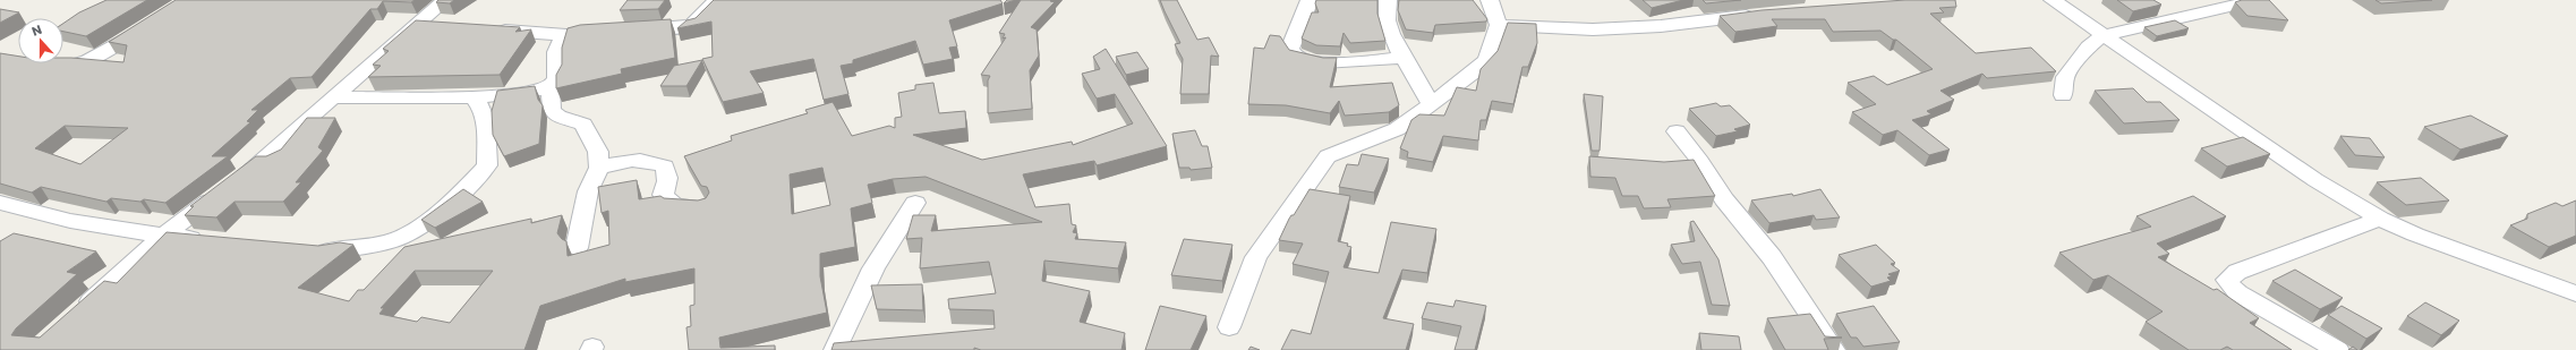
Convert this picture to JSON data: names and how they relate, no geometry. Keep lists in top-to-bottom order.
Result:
{
  "north": "top"
}
